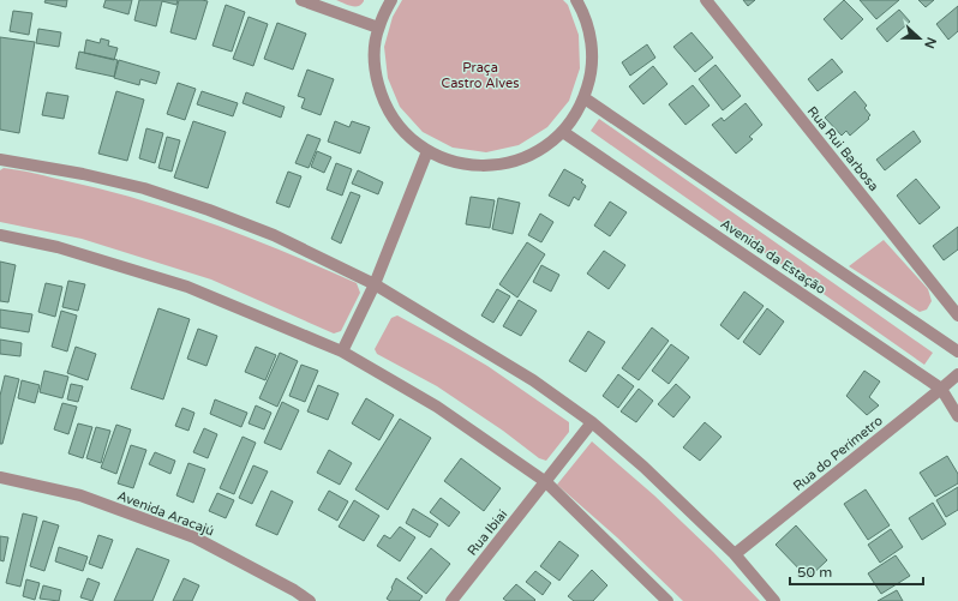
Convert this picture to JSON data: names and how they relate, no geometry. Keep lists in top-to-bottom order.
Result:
{
  "streets": {
    "street": [
      "Rua Rui Barbosa",
      "Avenida da Estação",
      "Rua do Perímetro",
      "Avenida Aracajú",
      "Rua Ibiai"
    ]
  },
  "crossings": [
    ["Avenida da Estação", "Rua do Perímetro"]
  ],
  "parks": ["Praça Castro Alves"],
  "scale_bar": "50 m",
  "north": "right"
}
